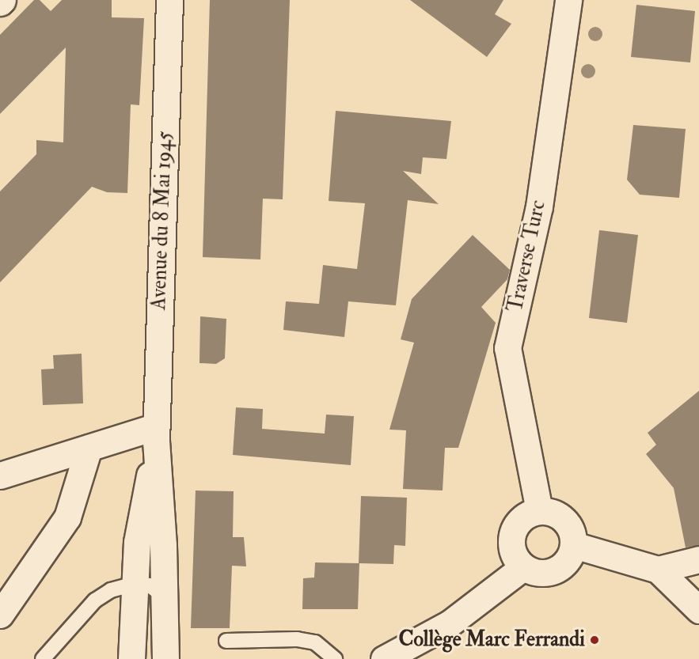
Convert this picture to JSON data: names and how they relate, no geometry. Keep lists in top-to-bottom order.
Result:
{
  "streets": {
    "street": ["Avenue du 8 Mai 1945", "Traverse Turc"]
  },
  "places": ["Collège Marc Ferrandi"]
}
